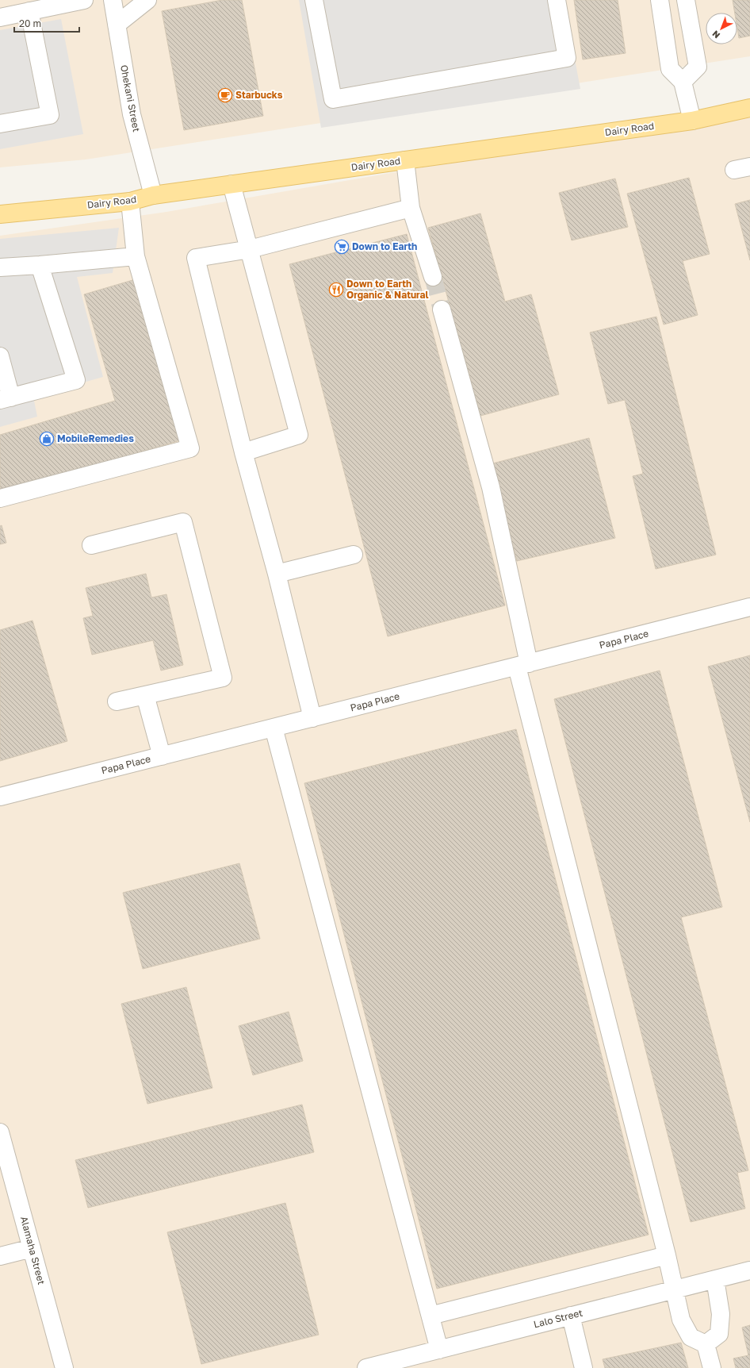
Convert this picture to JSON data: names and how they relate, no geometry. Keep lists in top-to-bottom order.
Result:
{
  "streets": {
    "main road": ["Dairy Road"],
    "street": [
      "Ohekani Street",
      "Papa Place",
      "Alamaha Street",
      "Lalo Street"
    ]
  },
  "crossings": [
    ["Ohekani Street", "Dairy Road"]
  ],
  "places": {
    "cafe": ["Starbucks"],
    "supermarket": ["Down to Earth"],
    "restaurant": ["Down to Earth Organic & Natural"],
    "shop": ["MobileRemedies"]
  },
  "scale_bar": "20 m",
  "north": "bottom left"
}
